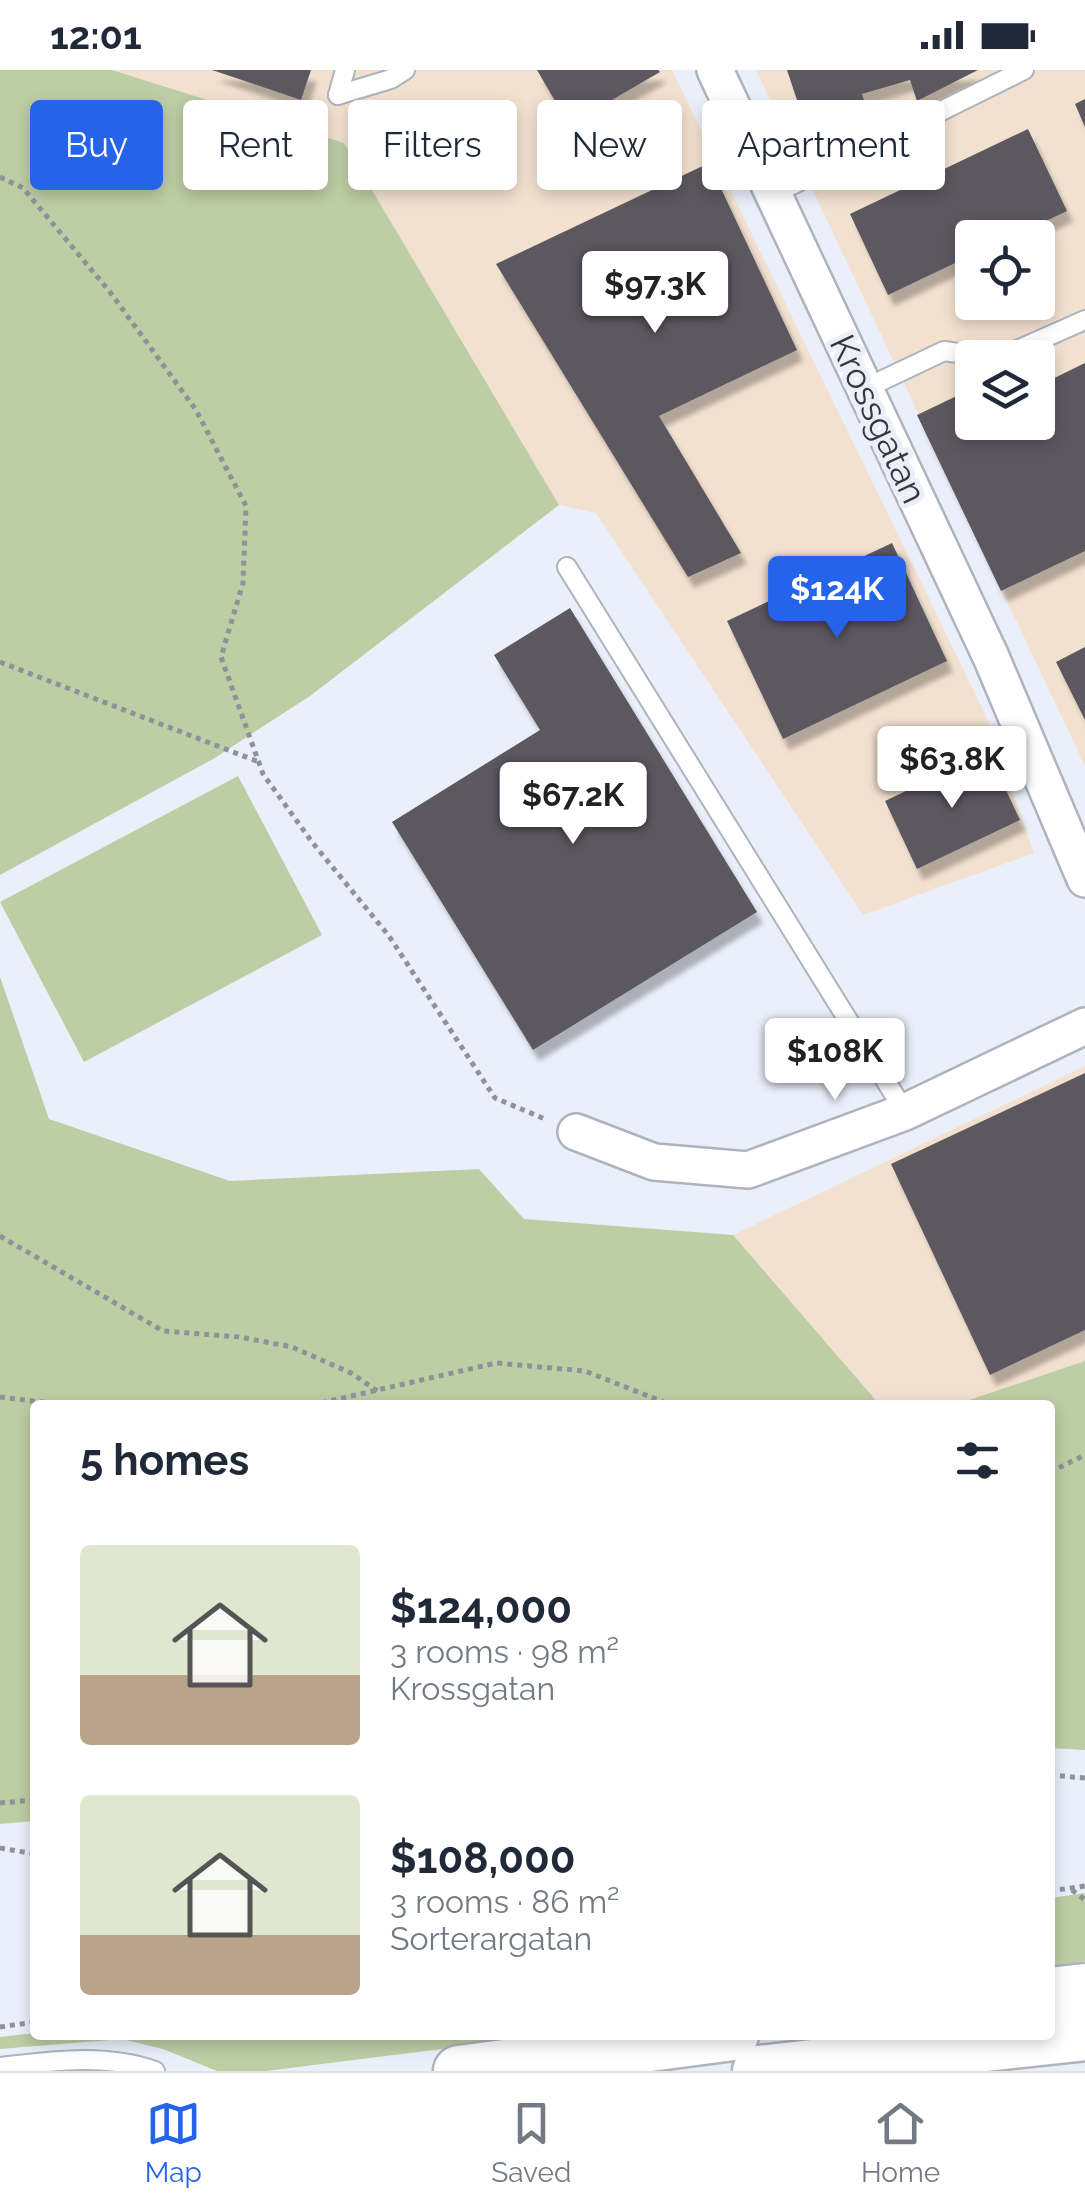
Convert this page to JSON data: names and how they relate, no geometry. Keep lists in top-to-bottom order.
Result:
{
  "streets": {
    "street": ["Krossgatan"]
  },
  "page": {
    "status": "12:01",
    "chip": [
      "Buy",
      "Rent",
      "Filters",
      "New",
      "Apartment"
    ],
    "price": [
      "$97.3K",
      "$124K",
      "$63.8K",
      "$67.2K",
      "$108K"
    ],
    "heading": "5 homes",
    "list": [
      {
        "name": "$124,000",
        "note": "3 rooms · 98 m² · Krossgatan"
      },
      {
        "name": "$108,000",
        "note": "3 rooms · 86 m² · Sorterargatan"
      }
    ],
    "tabs": ["Map", "Saved", "Home"]
  }
}
